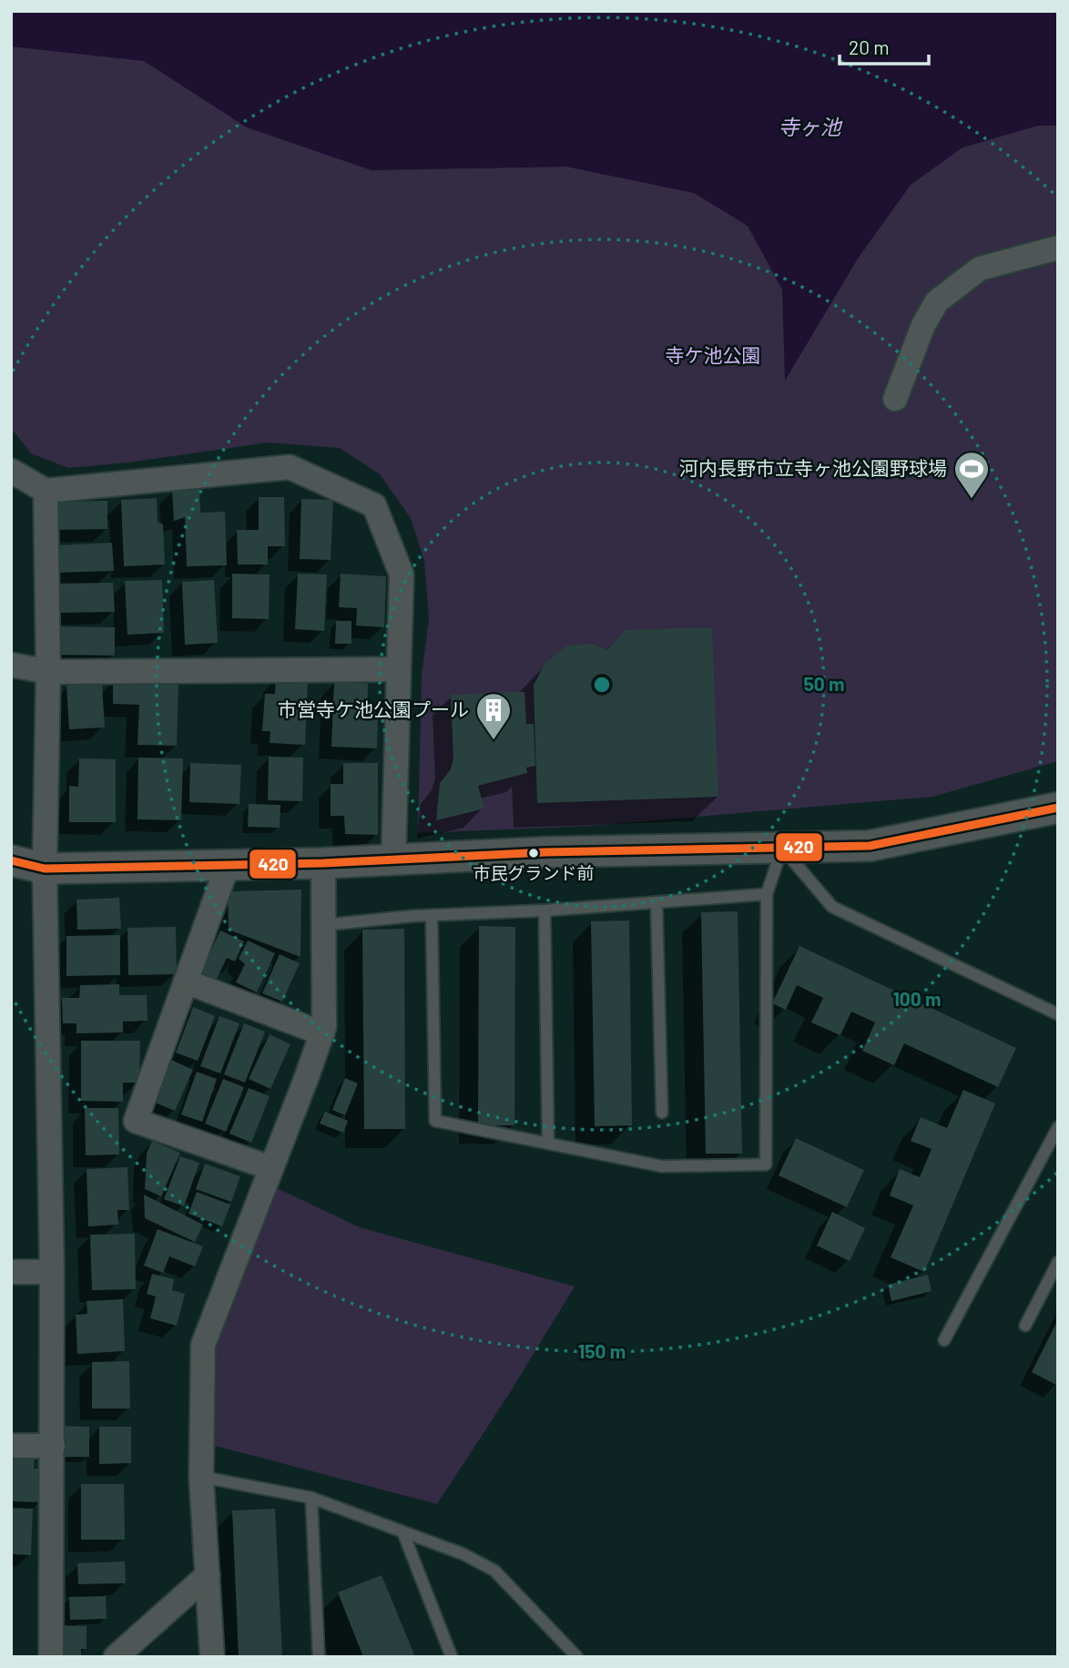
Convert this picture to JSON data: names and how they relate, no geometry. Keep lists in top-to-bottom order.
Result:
{
  "water": ["寺ヶ池"],
  "parks": ["寺ケ池公園"],
  "places": {
    "sports": ["河内長野市立寺ヶ池公園野球場"],
    "building": ["市営寺ケ池公園プール"],
    "other": ["市民グランド前"]
  },
  "lines": ["transit line 420"],
  "scale_bar": "20 m",
  "rings": ["50 m", "100 m", "150 m"]
}
